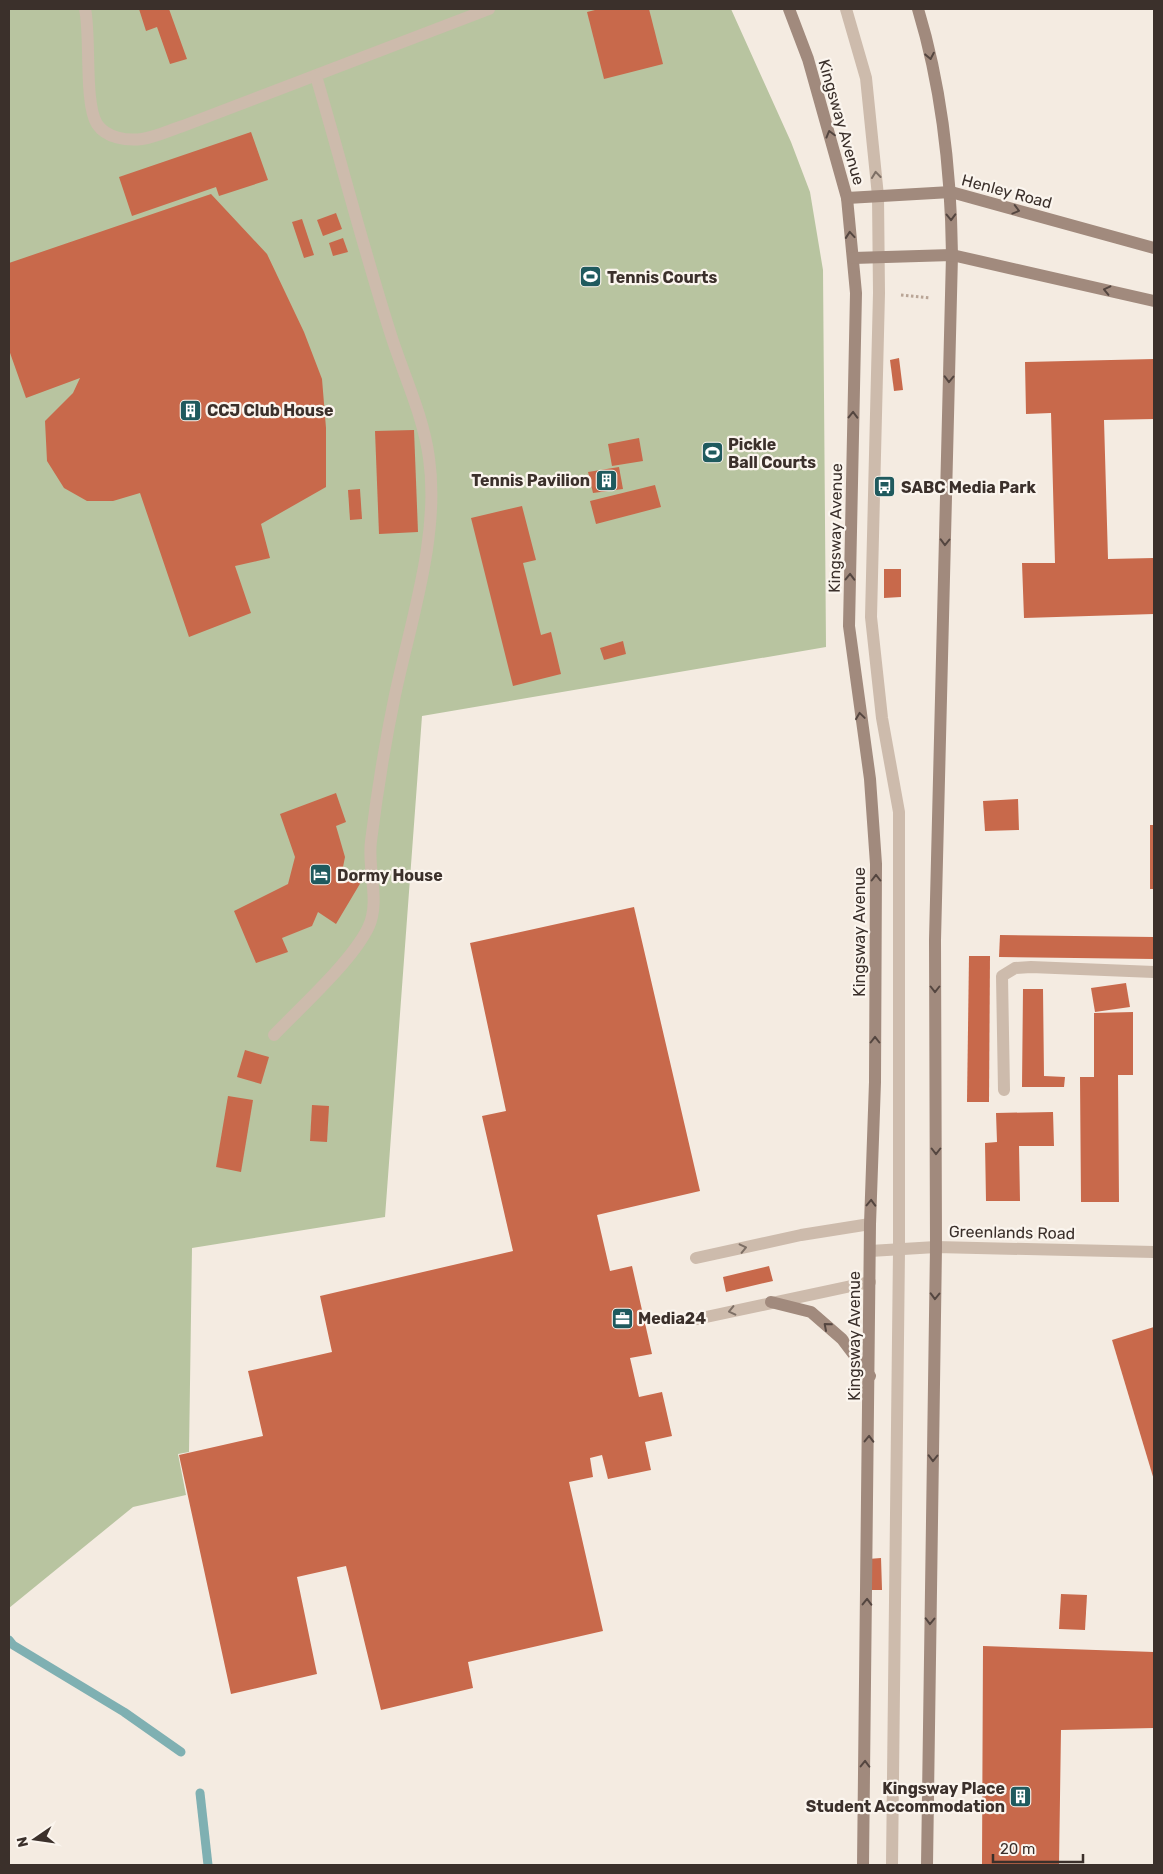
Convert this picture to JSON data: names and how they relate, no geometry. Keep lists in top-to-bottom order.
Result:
{
  "streets": {
    "main road": ["Kingsway Avenue", "Henley Road"],
    "street": ["Greenlands Road"]
  },
  "crossings": [
    ["Kingsway Avenue", "Henley Road"],
    ["Kingsway Avenue", "Greenlands Road"]
  ],
  "places": {
    "sports": ["Tennis Courts", "Pickle Ball Courts"],
    "building": ["CCJ Club House", "Tennis Pavilion", "Kingsway Place Student Accommodation"],
    "bus stop": ["SABC Media Park"],
    "hotel": ["Dormy House"],
    "office": ["Media24"]
  },
  "scale_bar": "20 m",
  "north": "left"
}
